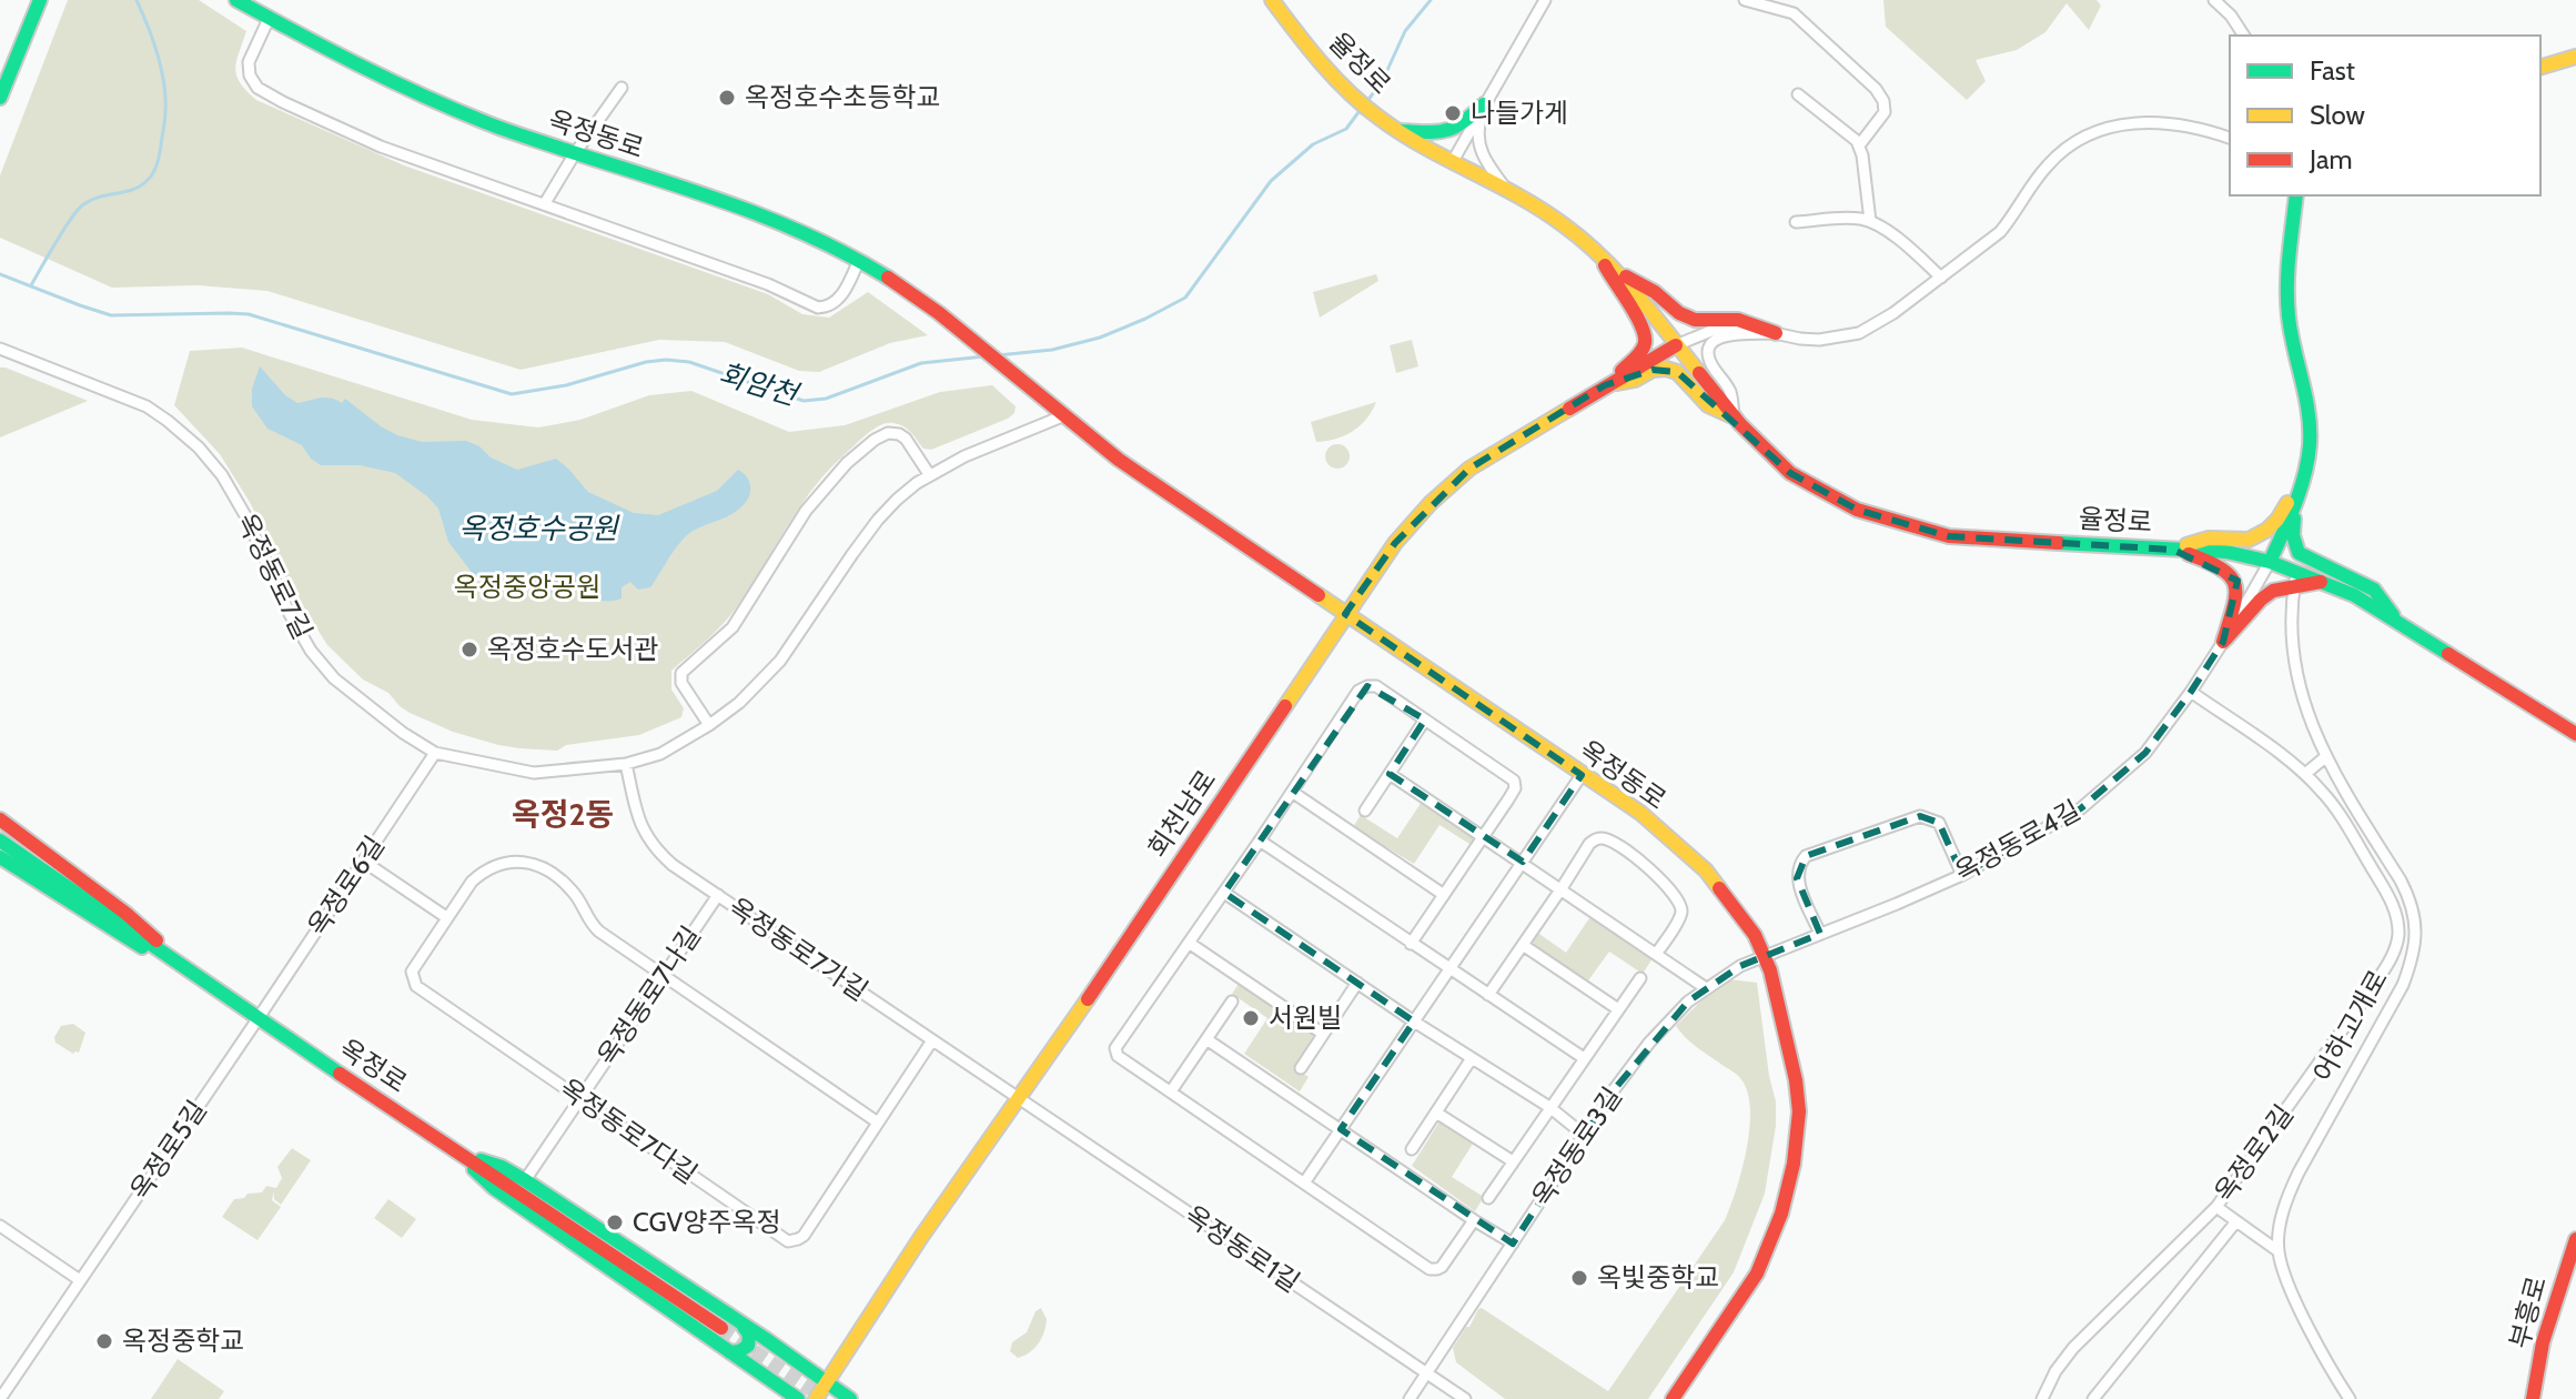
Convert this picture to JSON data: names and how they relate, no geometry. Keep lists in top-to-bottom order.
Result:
{
  "streets": {
    "main road": [
      "율정로",
      "옥정동로",
      "회천남로",
      "옥정로",
      "부흥로"
    ],
    "street": [
      "옥정동로7길",
      "옥정동로4길",
      "옥정로6길",
      "옥정동로7가길",
      "옥정동로7나길",
      "어하고개로",
      "옥정동로7다길",
      "옥정동로3길",
      "옥정로5길",
      "옥정로2길",
      "옥정동로1길"
    ]
  },
  "crossings": [
    ["율정로", "회천남로"],
    ["율정로", "옥정동로4길"],
    ["율정로", "어하고개로"],
    ["옥정동로", "옥정동로7길"],
    ["옥정동로", "회천남로"],
    ["옥정동로", "옥정동로4길"],
    ["옥정동로", "옥정동로3길"],
    ["옥정동로7길", "옥정로6길"],
    ["옥정동로7길", "옥정동로7가길"],
    ["회천남로", "옥정동로7가길"],
    ["회천남로", "옥정동로1길"],
    ["옥정동로4길", "옥정동로3길"],
    ["옥정동로4길", "옥정로2길"],
    ["옥정로6길", "옥정로"],
    ["옥정로6길", "옥정로5길"],
    ["옥정동로7가길", "옥정동로7나길"],
    ["옥정동로7가길", "옥정동로7다길"],
    ["옥정동로7가길", "옥정동로1길"],
    ["옥정동로7나길", "옥정동로7다길"],
    ["옥정로", "옥정로5길"],
    ["옥정동로3길", "옥정동로1길"]
  ],
  "districts": ["옥정2동"],
  "water": ["회암천", "옥정호수공원"],
  "parks": ["옥정중앙공원"],
  "places": [
    "옥정호수초등학교",
    "나들가게",
    "옥정호수도서관",
    "서원빌",
    "CGV양주옥정",
    "옥빛중학교",
    "옥정중학교"
  ],
  "legend": ["Fast", "Slow", "Jam"]
}
